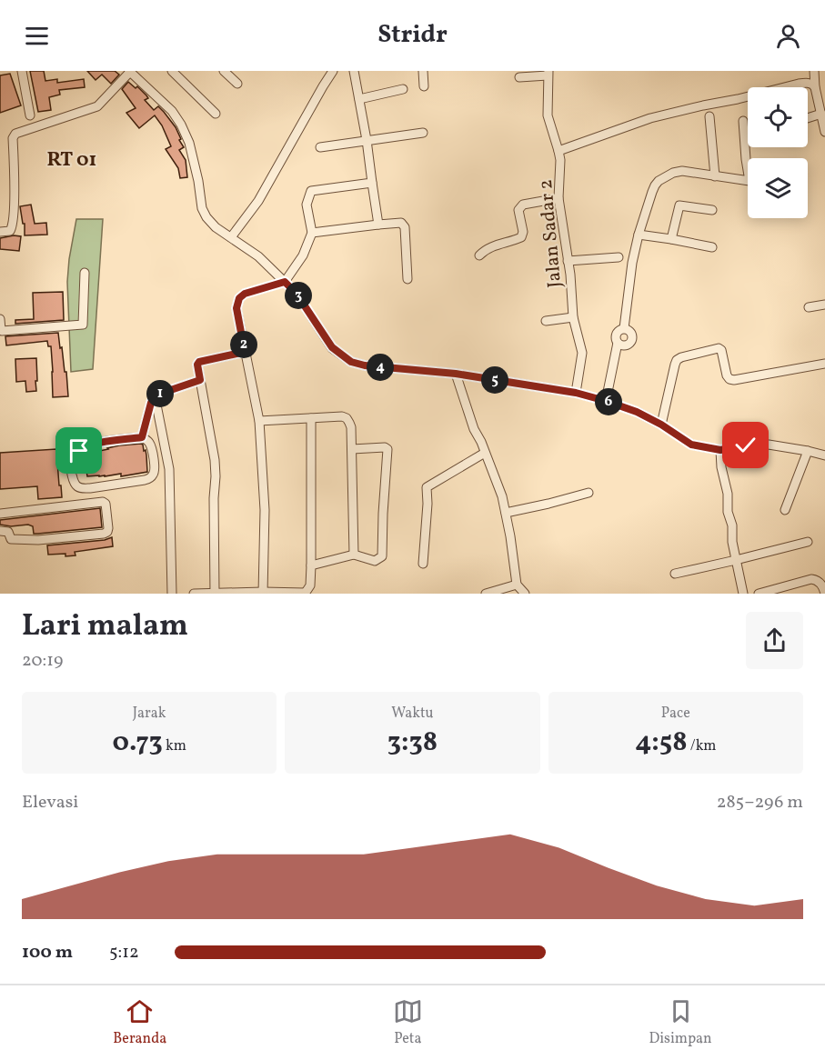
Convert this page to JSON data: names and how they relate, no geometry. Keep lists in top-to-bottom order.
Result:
{
  "streets": {
    "street": ["Jalan Sadar 2"]
  },
  "districts": ["RT 01"],
  "page": {
    "header": "Stridr",
    "pins": [
      "3",
      "2",
      "4",
      "5",
      "1",
      "6"
    ],
    "heading": ["Lari malam", "20:19"],
    "stats": [
      ["Jarak", "0.73 km"],
      ["Waktu", "3:38"],
      ["Pace", "4:58 /km"]
    ],
    "chart": ["Elevasi", "285–296 m"],
    "list": [
      {
        "name": "100 m",
        "note": "5:12"
      }
    ],
    "tabs": ["Beranda", "Peta", "Disimpan"]
  }
}
